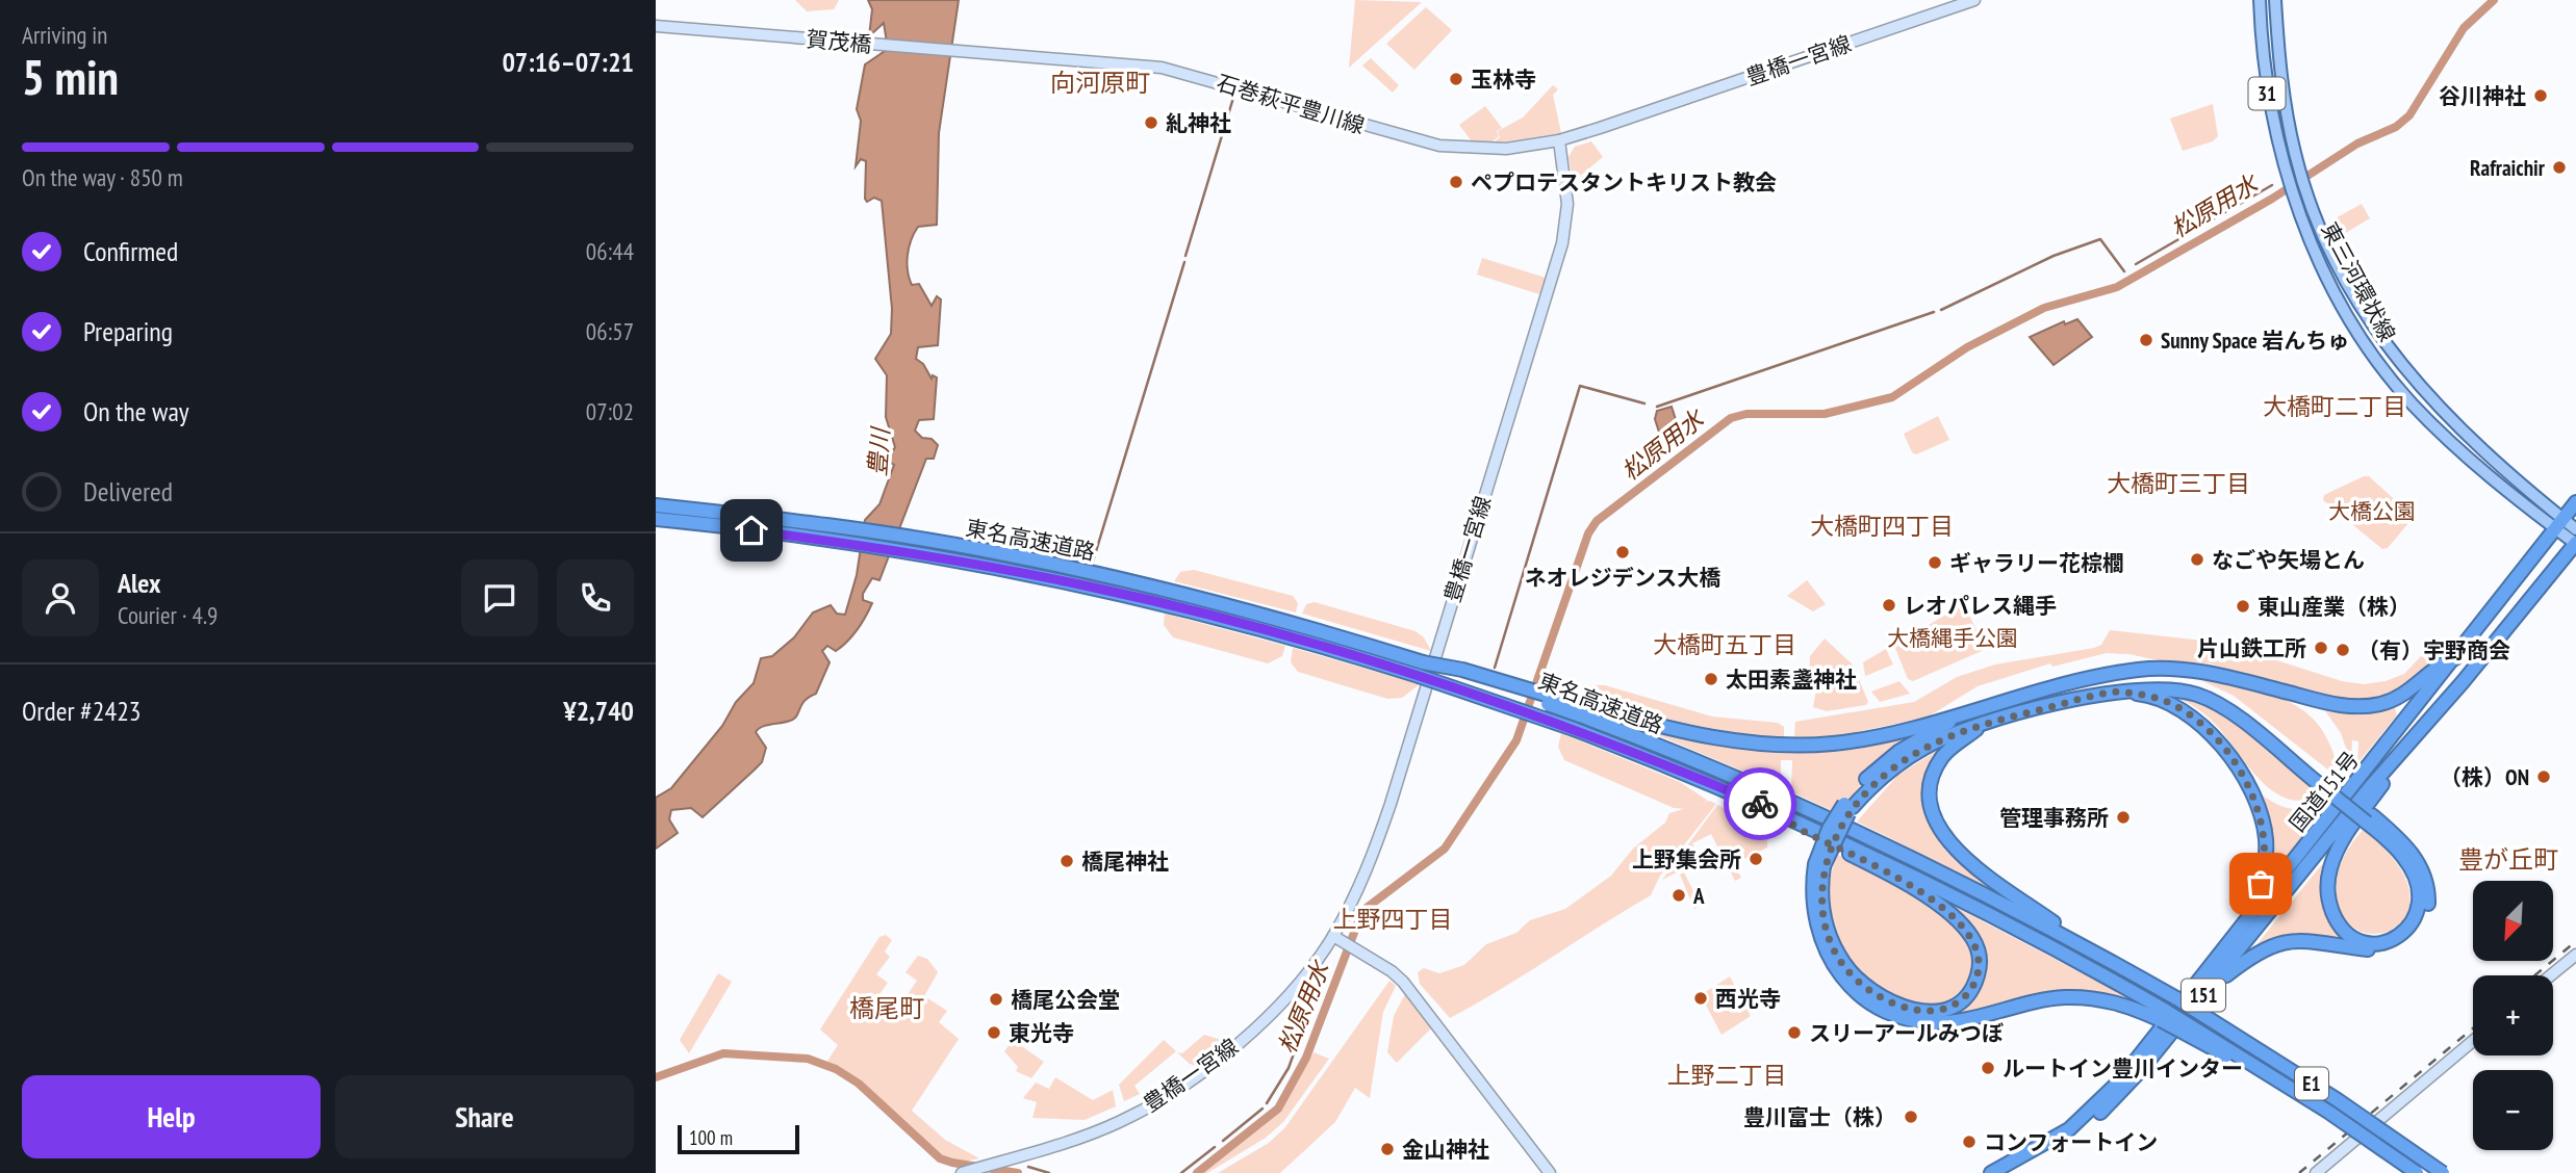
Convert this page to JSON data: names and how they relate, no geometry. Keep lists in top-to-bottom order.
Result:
{
  "streets": {
    "highway": [
      "東名高速道路",
      "国道151号",
      "151",
      "E1"
    ],
    "main road": [
      "賀茂橋",
      "豊橋一宮線",
      "31",
      "石巻萩平豊川線",
      "東三河環状線"
    ]
  },
  "crossings": [
    ["賀茂橋", "石巻萩平豊川線"],
    ["豊橋一宮線", "石巻萩平豊川線"],
    ["東三河環状線", "国道151号"],
    ["東名高速道路", "E1"]
  ],
  "districts": [
    "向河原町",
    "大橋町二丁目",
    "大橋町三丁目",
    "大橋町四丁目",
    "大橋町五丁目",
    "豊が丘町",
    "上野四丁目",
    "橋尾町",
    "上野二丁目"
  ],
  "water": ["松原用水", "豊川"],
  "parks": ["大橋公園", "大橋縄手公園"],
  "places": [
    "玉林寺",
    "谷川神社",
    "糺神社",
    "Rafraichir",
    "ペプロテスタントキリスト教会",
    "Sunny Space 岩んちゅ",
    "ネオレジデンス大橋",
    "なごや矢場とん",
    "ギャラリー花棕櫚",
    "レオパレス縄手",
    "東山産業（株）",
    "片山鉄工所",
    "（有）宇野商会",
    "太田素盞神社",
    "（株）ON",
    "管理事務所",
    "上野集会所",
    "橋尾神社",
    "A",
    "西光寺",
    "橋尾公会堂",
    "東光寺",
    "スリーアールみつぼ",
    "ルートイン豊川インター",
    "豊川富士（株）",
    "コンフォートイン",
    "金山神社"
  ],
  "scale_bar": "100 m",
  "north": "bottom left",
  "page": {
    "heading": ["5 min", "Arriving in", "07:16–07:21"],
    "panel": [
      "Alex",
      "Courier · 4.9",
      "Order #2423",
      "¥2,740"
    ],
    "bar": "On the way · 850 m",
    "list": [
      ["Confirmed", "06:44"],
      ["Preparing", "06:57"],
      ["On the way", "07:02"],
      "Delivered"
    ],
    "map_buttons": ["+", "−"],
    "buttons": ["Help", "Share"],
    "scale": "100 m"
  }
}
